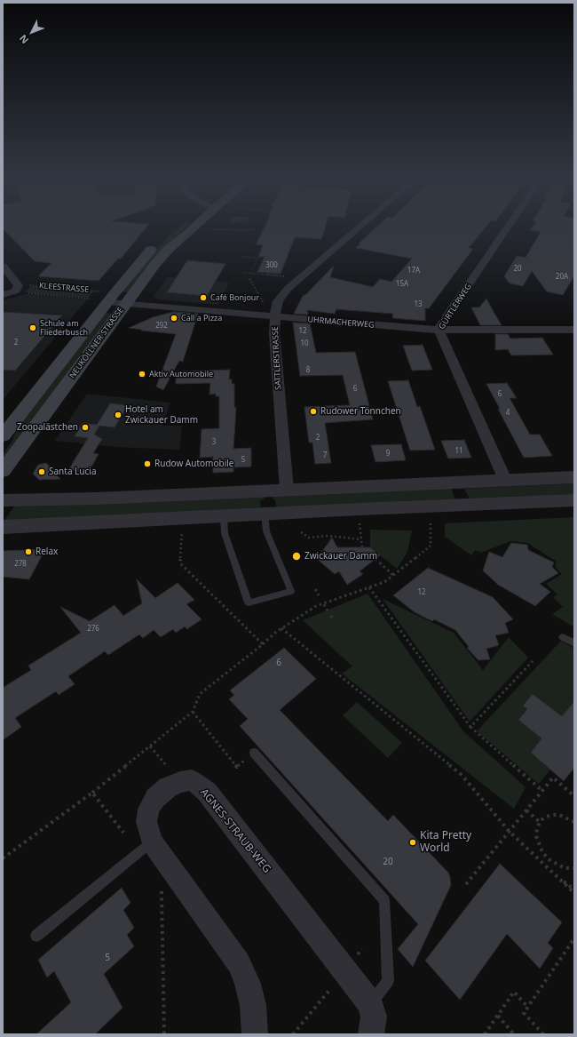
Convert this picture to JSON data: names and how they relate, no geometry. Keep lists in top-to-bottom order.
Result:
{
  "streets": {
    "main road": ["NEUKÖLLNER STRASSE"],
    "street": [
      "GÜRTLERWEG",
      "UHRMACHERWEG",
      "SATTLERSTRASSE",
      "AGNES-STRAUB-WEG"
    ],
    "path": ["KLEESTRASSE"]
  },
  "crossings": [
    ["KLEESTRASSE", "UHRMACHERWEG"],
    ["KLEESTRASSE", "NEUKÖLLNER STRASSE"],
    ["GÜRTLERWEG", "UHRMACHERWEG"],
    ["UHRMACHERWEG", "NEUKÖLLNER STRASSE"],
    ["UHRMACHERWEG", "SATTLERSTRASSE"]
  ],
  "places": [
    "Café Bonjour",
    "Call a Pizza",
    "Schule am Fliederbusch",
    "Aktiv Automobile",
    "Rudower Tönnchen",
    "Hotel am Zwickauer Damm",
    "Zoopalästchen",
    "Rudow Automobile",
    "Santa Lucia",
    "Relax",
    "Zwickauer Damm",
    "Kita Pretty World"
  ],
  "house_numbers": [
    "300",
    "20",
    "17A",
    "20A",
    "15A",
    "13",
    "292",
    "12",
    "2",
    "10",
    "8",
    "6",
    "6",
    "4",
    "2",
    "3",
    "11",
    "9",
    "7",
    "5",
    "278",
    "12",
    "276",
    "6",
    "20",
    "5"
  ],
  "north": "bottom left"
}
